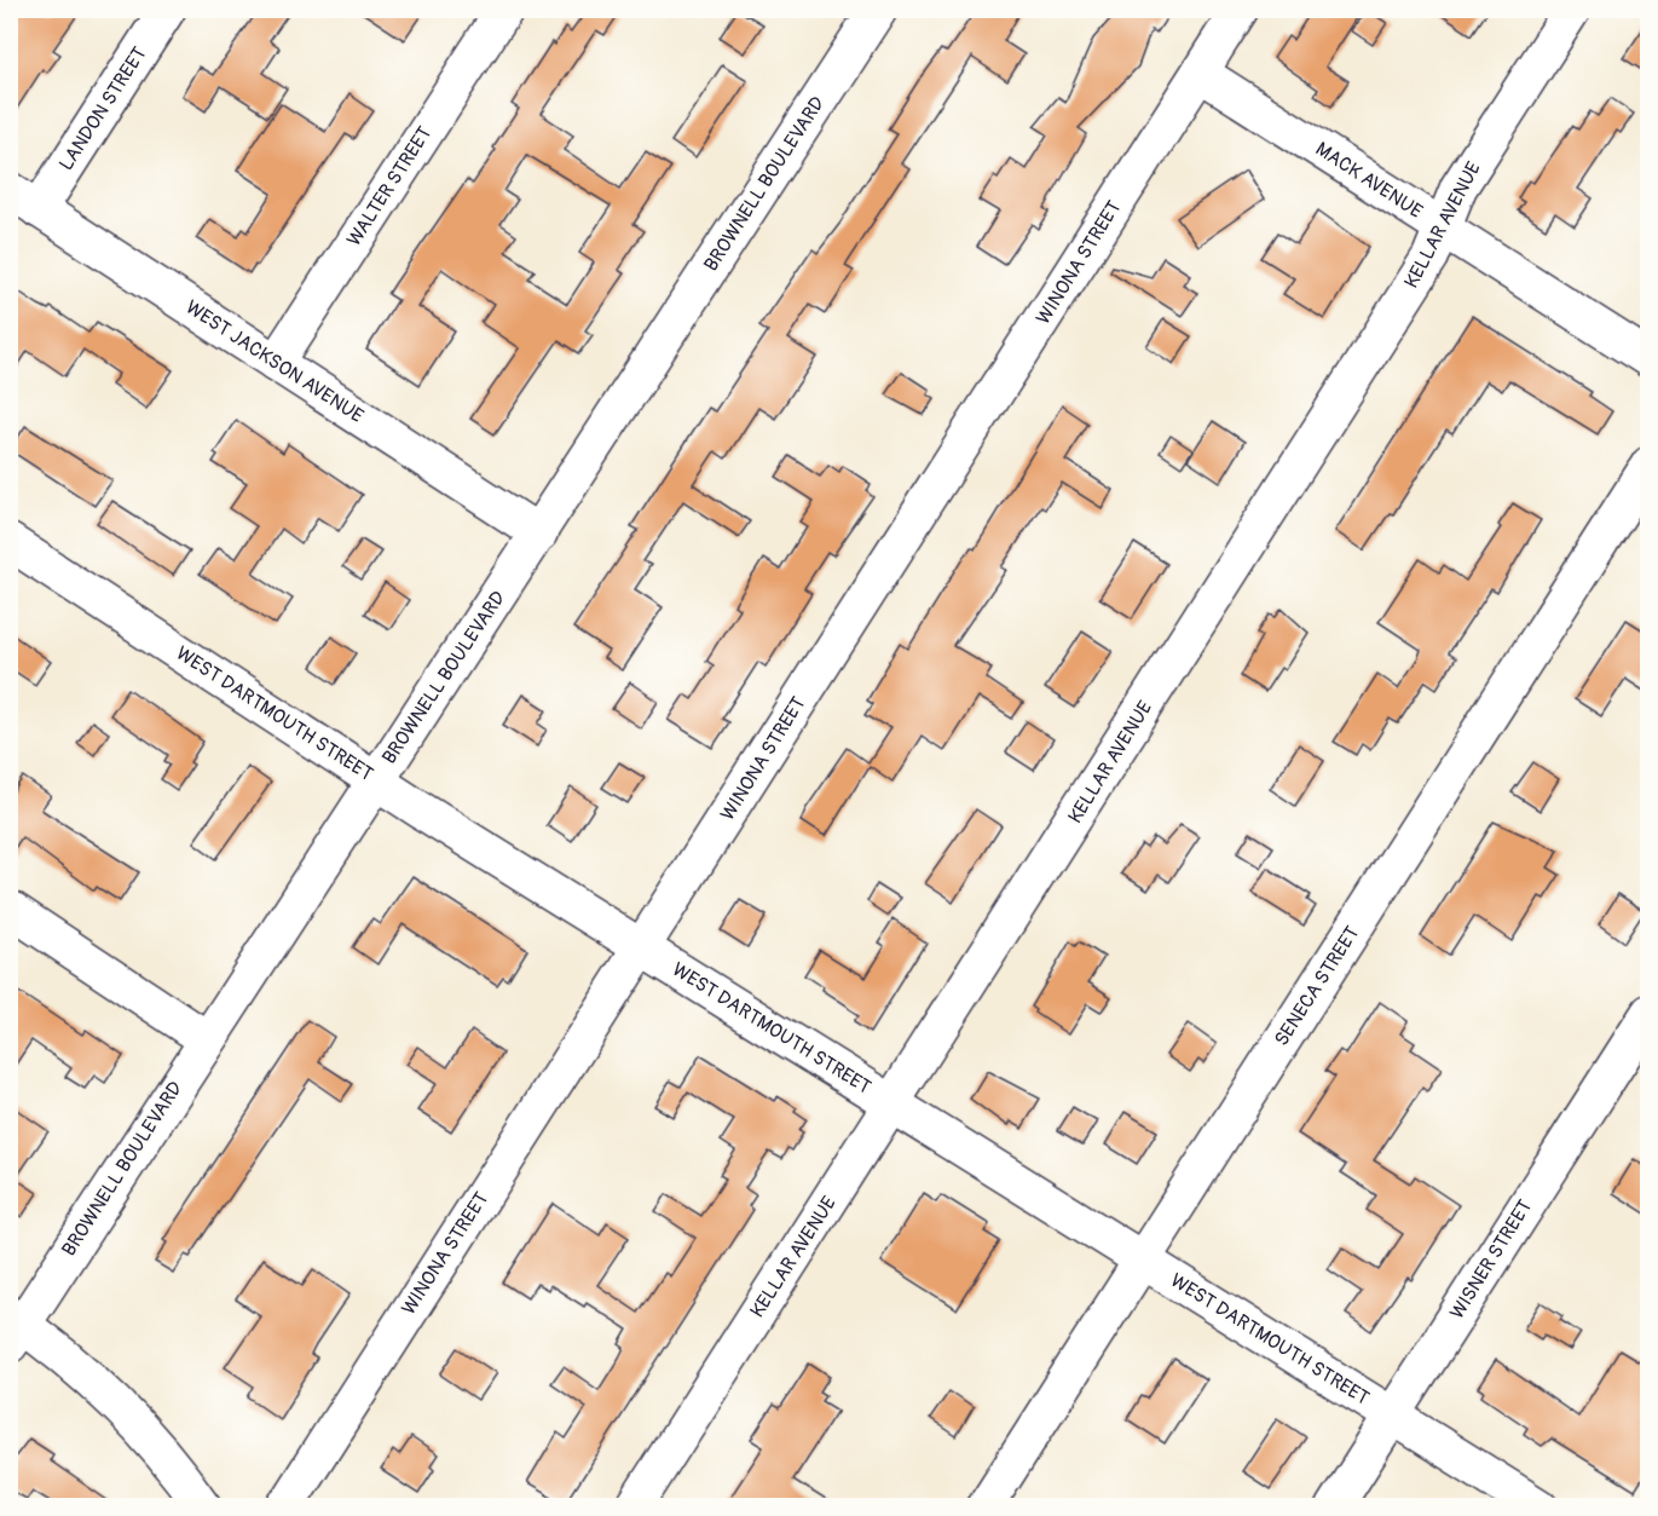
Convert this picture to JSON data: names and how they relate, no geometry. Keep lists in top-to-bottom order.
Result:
{
  "streets": {
    "street": [
      "LANDON STREET",
      "MACK AVENUE",
      "BROWNELL BOULEVARD",
      "WALTER STREET",
      "KELLAR AVENUE",
      "WINONA STREET",
      "WEST JACKSON AVENUE",
      "WEST DARTMOUTH STREET",
      "SENECA STREET",
      "WISNER STREET"
    ]
  },
  "crossings": [
    ["LANDON STREET", "WEST JACKSON AVENUE"],
    ["MACK AVENUE", "KELLAR AVENUE"],
    ["MACK AVENUE", "WINONA STREET"],
    ["BROWNELL BOULEVARD", "WEST JACKSON AVENUE"],
    ["BROWNELL BOULEVARD", "WEST DARTMOUTH STREET"],
    ["WALTER STREET", "WEST JACKSON AVENUE"],
    ["KELLAR AVENUE", "WEST DARTMOUTH STREET"],
    ["WINONA STREET", "WEST DARTMOUTH STREET"],
    ["WEST DARTMOUTH STREET", "SENECA STREET"],
    ["WEST DARTMOUTH STREET", "WISNER STREET"]
  ]
}
